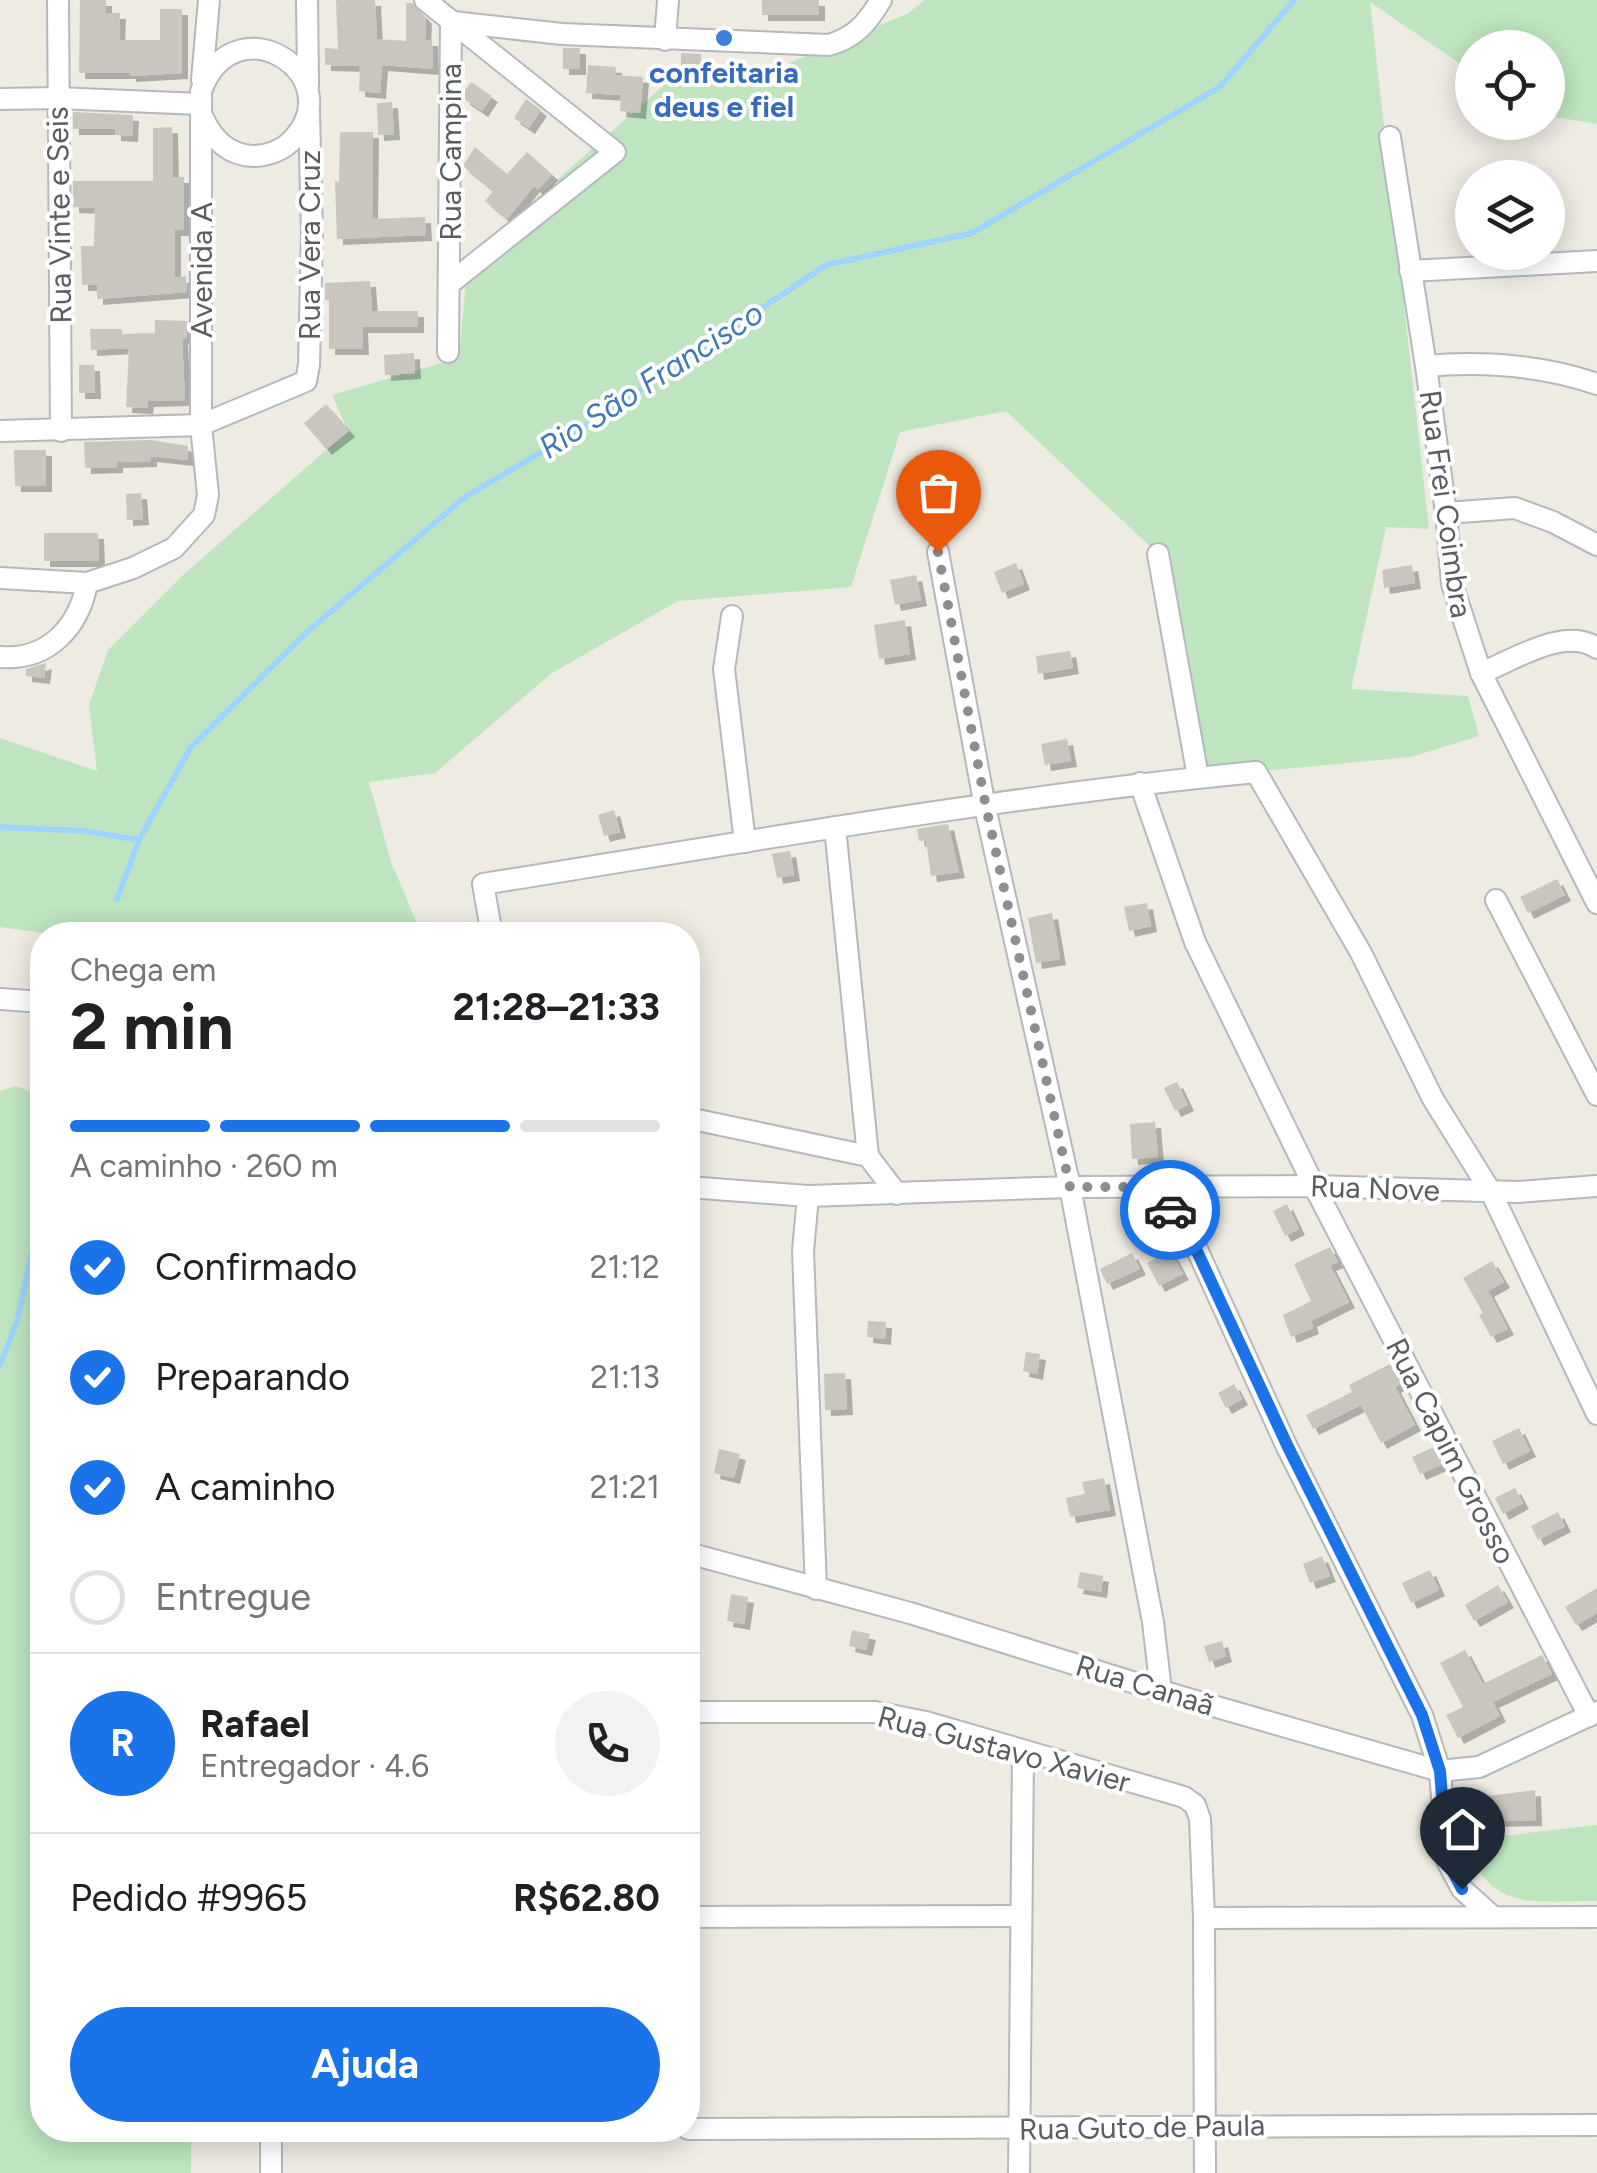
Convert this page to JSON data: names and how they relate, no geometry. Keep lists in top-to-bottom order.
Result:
{
  "streets": {
    "street": [
      "Rua Campina",
      "Rua Vinte e Seis",
      "Rua Vera Cruz",
      "Avenida A",
      "Rua Frei Coimbra",
      "Rua Nove",
      "Rua Capim Grosso",
      "Rua Canaã",
      "Rua Gustavo Xavier",
      "Rua Guto de Paula"
    ]
  },
  "crossings": [
    ["Rua Vera Cruz", "Avenida A"],
    ["Rua Nove", "Rua Capim Grosso"],
    ["Rua Capim Grosso", "Rua Canaã"]
  ],
  "water": ["Rio São Francisco"],
  "places": ["confeitaria deus e fiel"],
  "page": {
    "heading": ["2 min", "Chega em", "21:28–21:33"],
    "panel": [
      "Rafael",
      "Entregador · 4.6",
      "Pedido #9965",
      "R$62.80"
    ],
    "bar": "A caminho · 260 m",
    "list": [
      ["Confirmado", "21:12"],
      ["Preparando", "21:13"],
      ["A caminho", "21:21"],
      "Entregue"
    ],
    "round": "R",
    "buttons": "Ajuda"
  }
}
